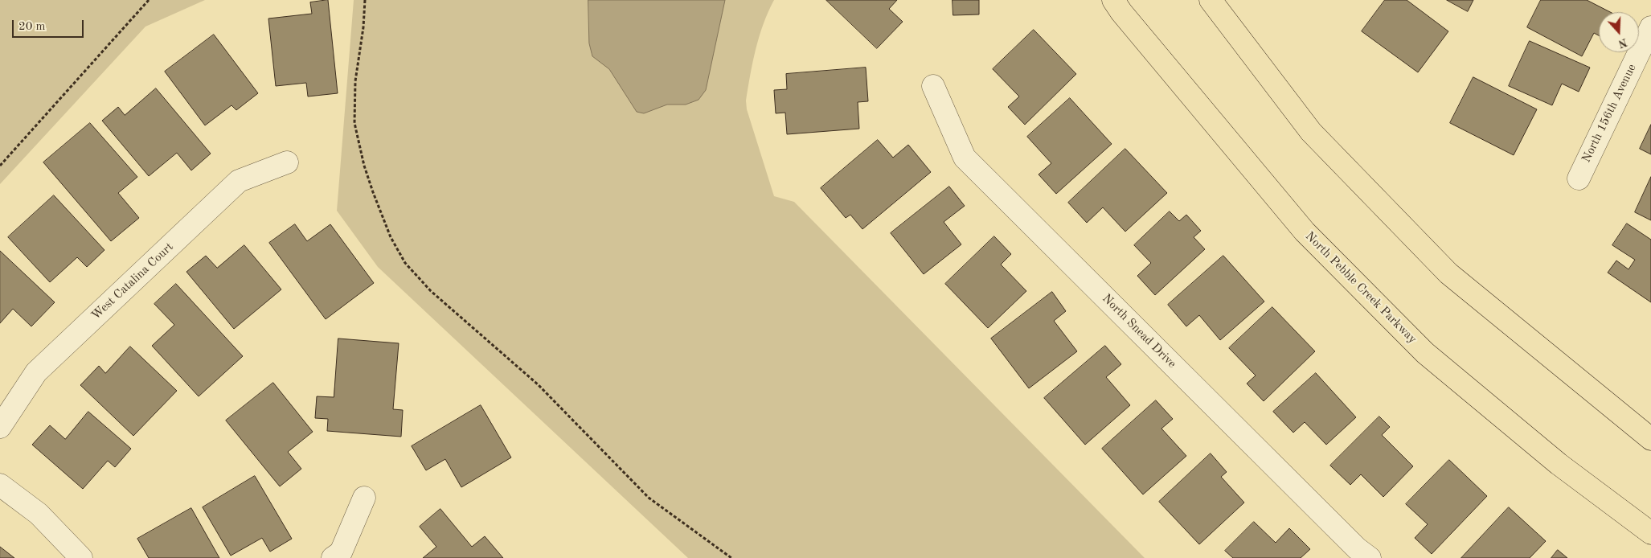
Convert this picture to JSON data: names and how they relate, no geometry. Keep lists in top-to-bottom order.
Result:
{
  "streets": {
    "main road": ["North Pebble Creek Parkway"],
    "street": ["North 156th Avenue", "West Catalina Court", "North Snead Drive"]
  },
  "scale_bar": "20 m",
  "north": "bottom"
}
